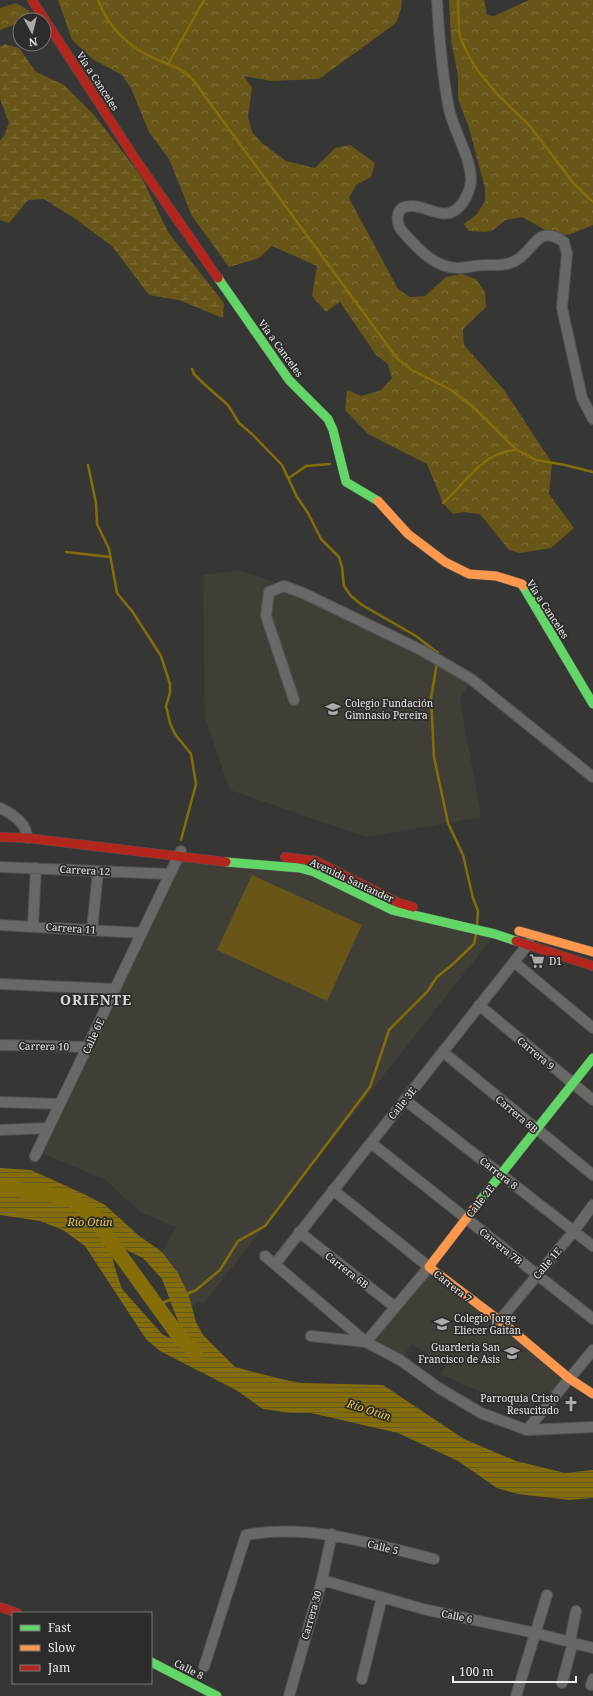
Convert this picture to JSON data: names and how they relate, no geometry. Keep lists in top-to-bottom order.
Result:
{
  "streets": {
    "street": [
      "Vía a Canceles",
      "Carrera 12",
      "Avenida Santander",
      "Carrera 11",
      "Calle 6E",
      "Carrera 10",
      "Carrera 9",
      "Calle 3E",
      "Carrera 8B",
      "Carrera 8",
      "Calle 2E",
      "Carrera 7B",
      "Calle 1E",
      "Carrera 6B",
      "Carrera 7",
      "Calle 5",
      "Carrera 30",
      "Calle 6",
      "Calle 8"
    ]
  },
  "crossings": [
    ["Carrera 12", "Calle 6E"],
    ["Avenida Santander", "Calle 6E"],
    ["Avenida Santander", "Calle 3E"],
    ["Carrera 11", "Calle 6E"],
    ["Calle 6E", "Carrera 10"],
    ["Carrera 9", "Calle 3E"],
    ["Carrera 9", "Calle 2E"],
    ["Calle 3E", "Carrera 8B"],
    ["Calle 3E", "Carrera 8"],
    ["Calle 3E", "Carrera 7B"],
    ["Calle 3E", "Carrera 6B"],
    ["Calle 3E", "Carrera 7"],
    ["Carrera 8B", "Calle 2E"],
    ["Carrera 8", "Calle 2E"],
    ["Carrera 8", "Calle 1E"],
    ["Calle 2E", "Carrera 7B"],
    ["Calle 2E", "Carrera 6B"],
    ["Calle 2E", "Carrera 7"],
    ["Carrera 7B", "Calle 1E"],
    ["Calle 1E", "Carrera 7"],
    ["Calle 5", "Carrera 30"],
    ["Carrera 30", "Calle 6"]
  ],
  "districts": ["ORIENTE"],
  "water": ["Río Otún"],
  "places": {
    "school or university": ["Colegio Fundación Gimnasio Pereira", "Colegio Jorge Eliecer Gaitan", "Guarderia San Francisco de Asis"],
    "supermarket": ["D1"],
    "church": ["Parroquia Cristo Resucitado"]
  },
  "legend": ["Fast", "Slow", "Jam"],
  "scale_bar": "100 m",
  "north": "bottom"
}
